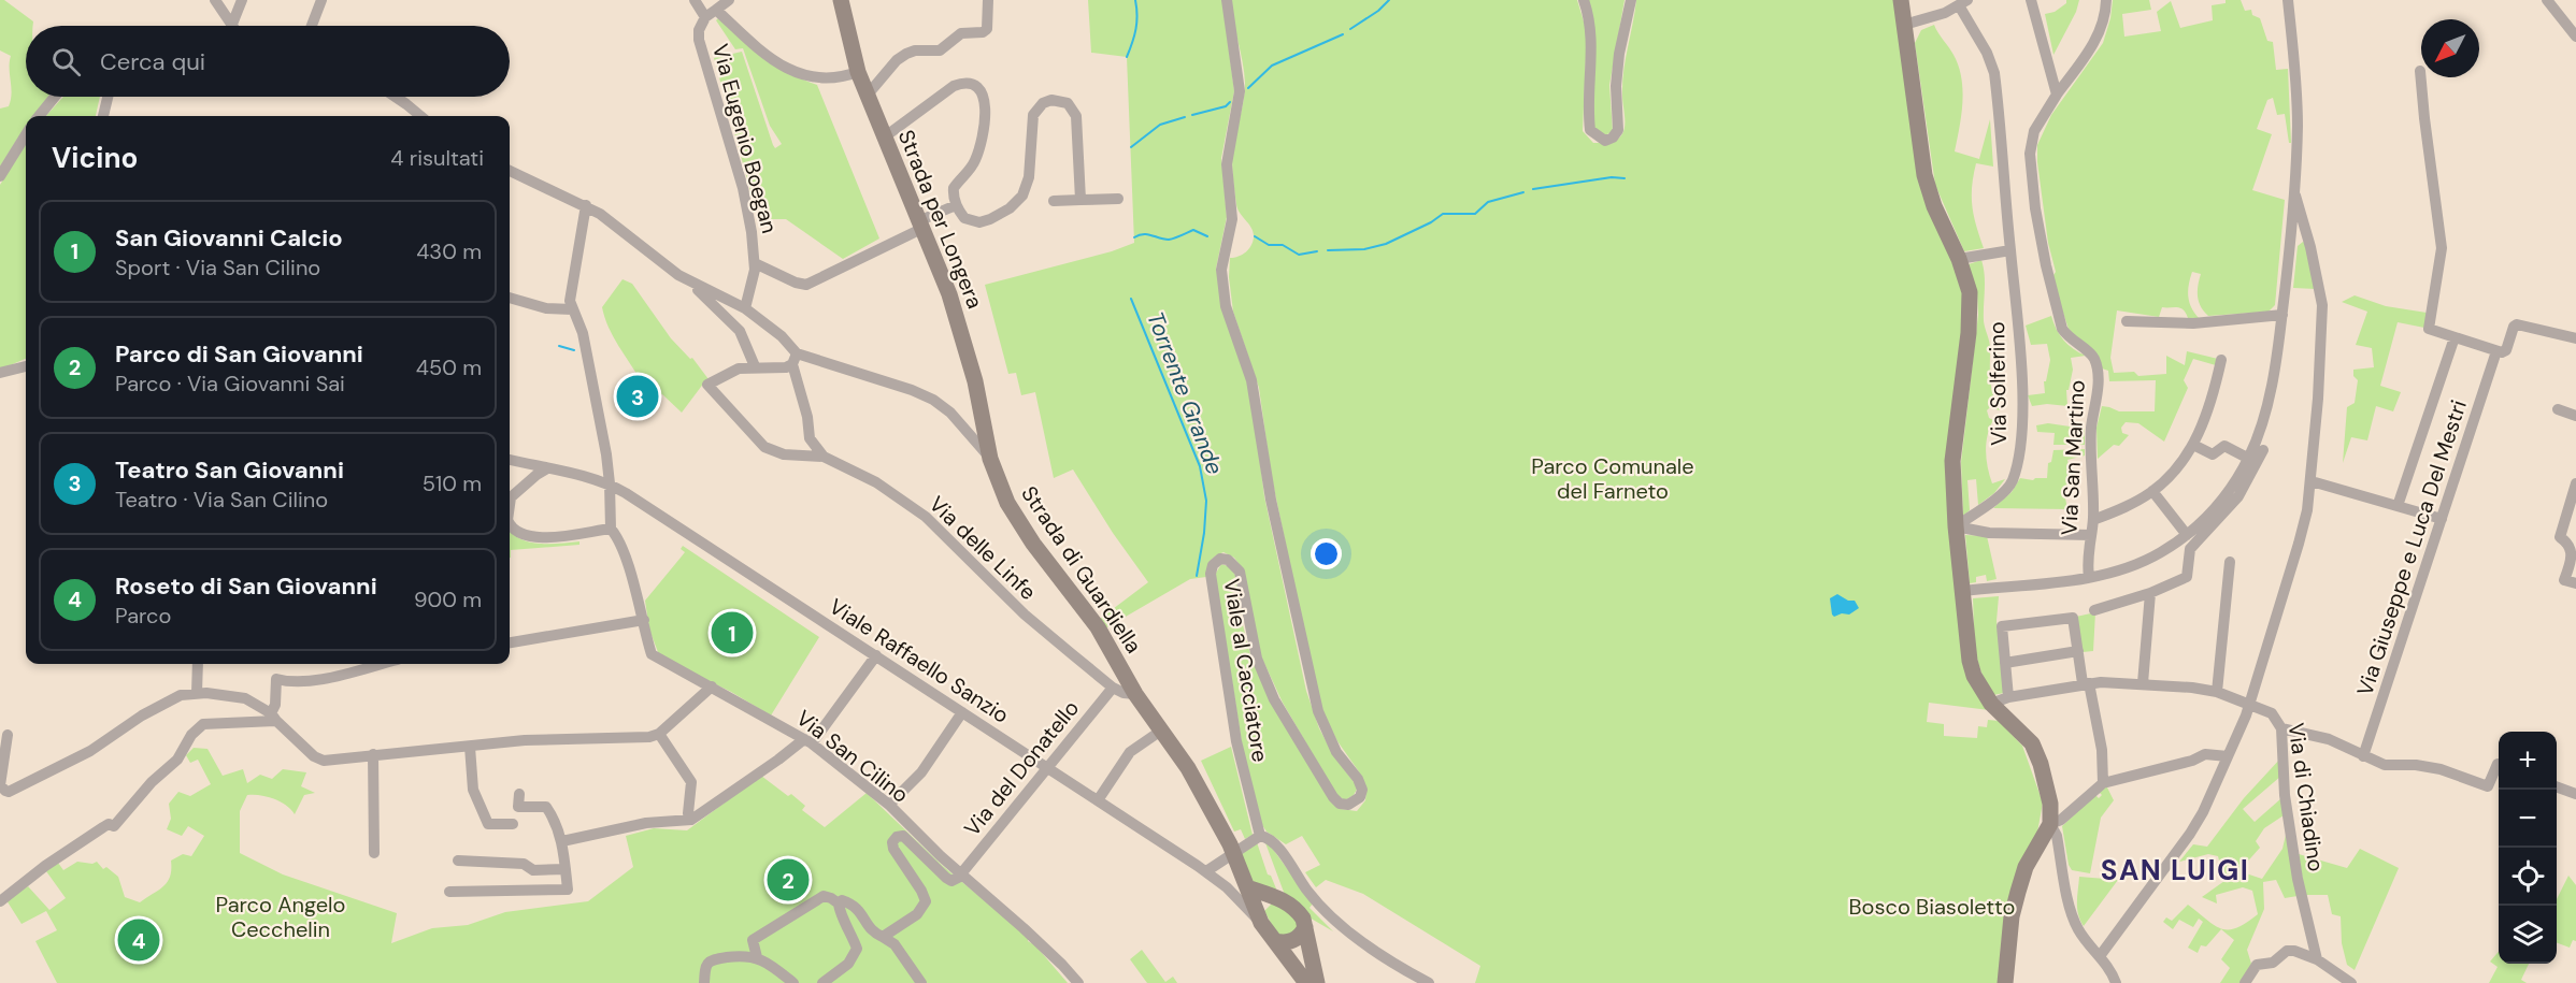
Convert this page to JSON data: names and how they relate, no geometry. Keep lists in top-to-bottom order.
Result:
{
  "streets": {
    "street": [
      "Via Eugenio Boegan",
      "Strada per Longera",
      "Via Solferino",
      "Via San Martino",
      "Via delle Linfe",
      "Via Giuseppe e Luca Del Mestri",
      "Strada di Guardiella",
      "Viale Raffaello Sanzio",
      "Viale al Cacciatore",
      "Via San Cilino",
      "Via del Donatello",
      "Via di Chiadino"
    ]
  },
  "crossings": [
    ["Via Eugenio Boegan", "Strada di Guardiella"],
    ["Strada per Longera", "Strada di Guardiella"],
    ["Via delle Linfe", "Strada di Guardiella"],
    ["Via delle Linfe", "Via del Donatello"],
    ["Viale Raffaello Sanzio", "Via del Donatello"],
    ["Via San Cilino", "Via del Donatello"]
  ],
  "districts": ["SAN LUIGI"],
  "water": ["Torrente Grande"],
  "parks": ["Parco Comunale del Farneto", "Parco Angelo Cecchelin", "Bosco Biasoletto"],
  "north": "bottom left",
  "page": {
    "search": "Cerca qui",
    "heading": ["Vicino", "4 risultati"],
    "list": [
      {
        "mark": "1",
        "name": "San Giovanni Calcio",
        "note": "Sport · Via San Cilino",
        "value": "430 m"
      },
      {
        "mark": "2",
        "name": "Parco di San Giovanni",
        "note": "Parco · Via Giovanni Sai",
        "value": "450 m"
      },
      {
        "mark": "3",
        "name": "Teatro San Giovanni",
        "note": "Teatro · Via San Cilino",
        "value": "510 m"
      },
      {
        "mark": "4",
        "name": "Roseto di San Giovanni",
        "note": "Parco",
        "value": "900 m"
      }
    ],
    "pins": [
      "3",
      "1",
      "2",
      "4"
    ],
    "map_buttons": ["+", "−"]
  }
}
